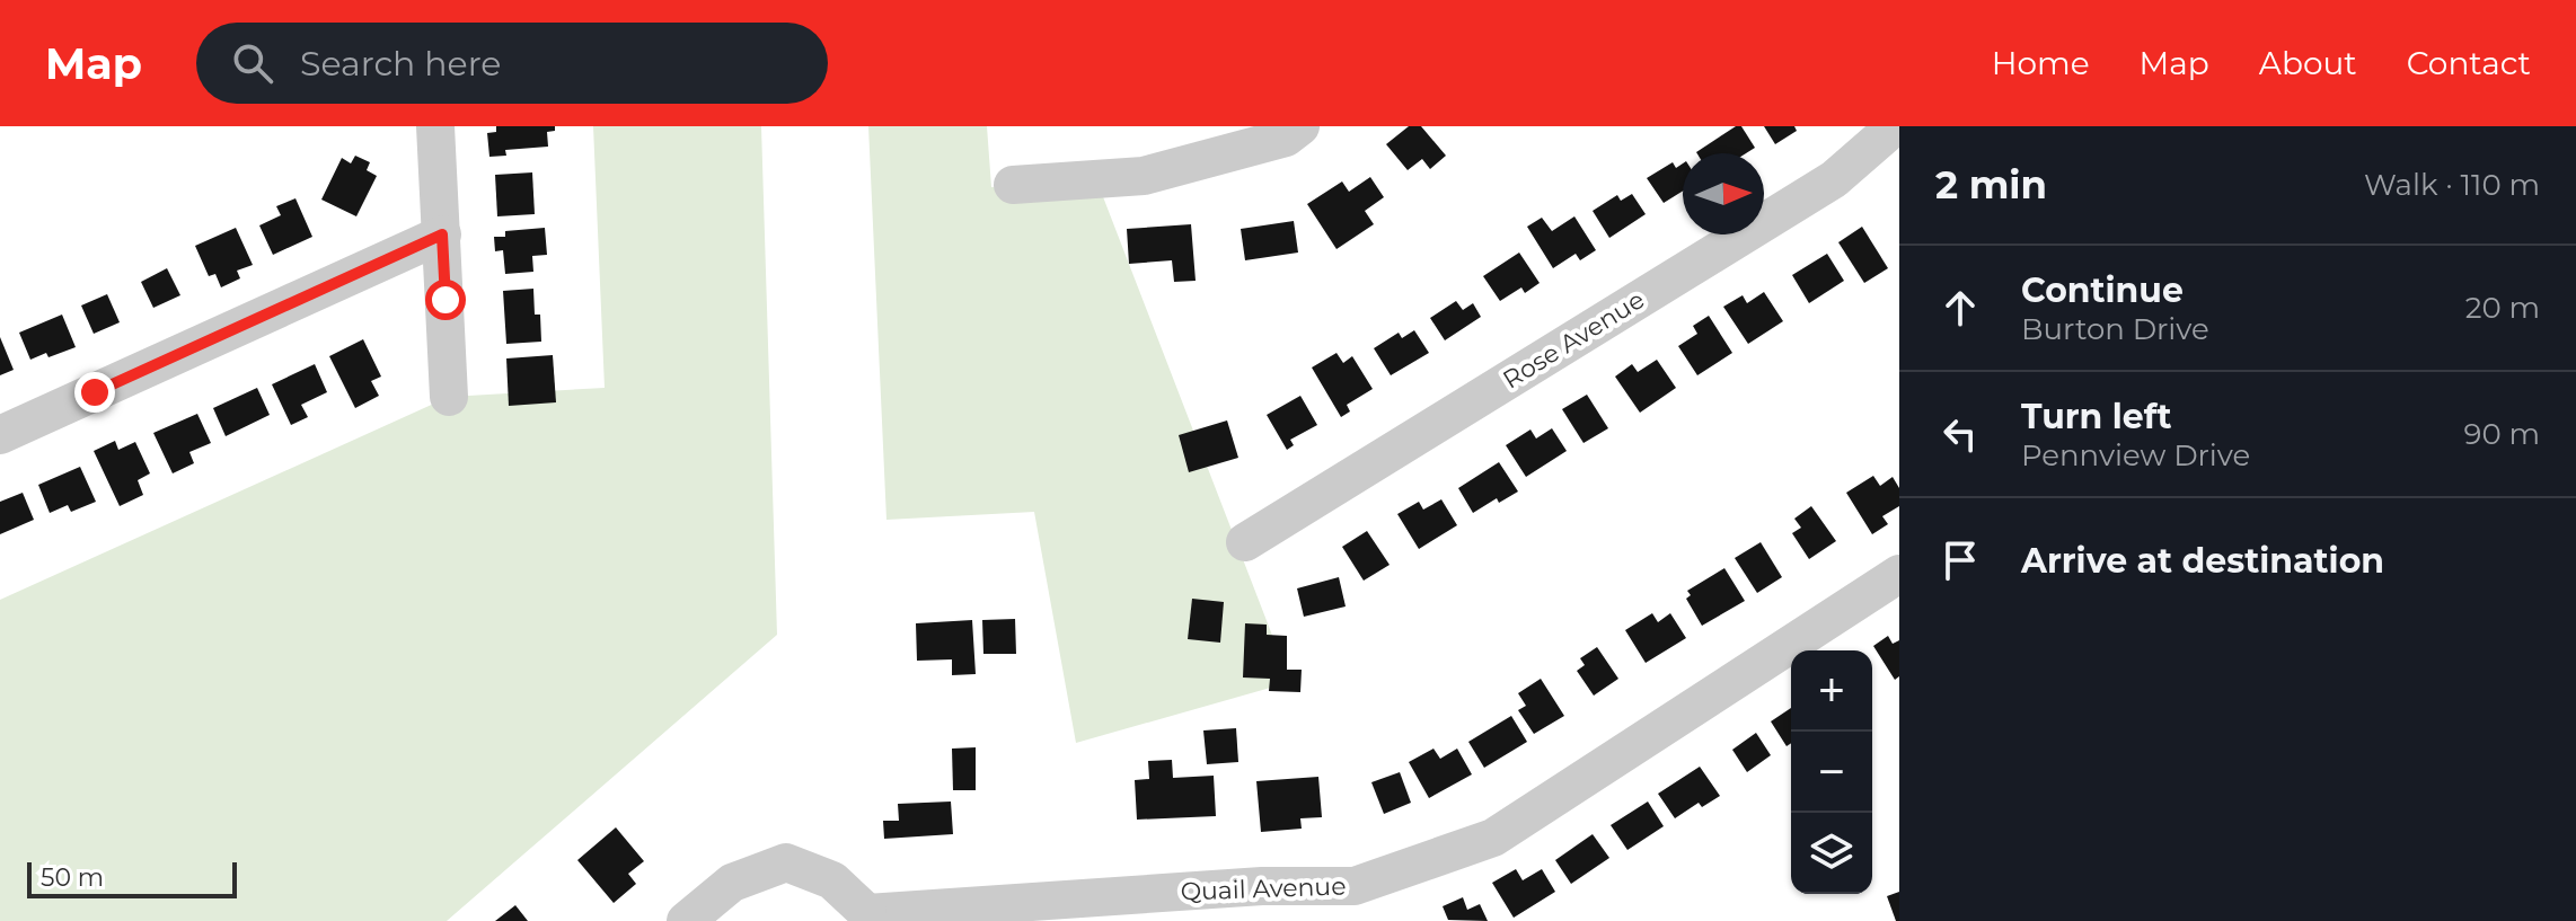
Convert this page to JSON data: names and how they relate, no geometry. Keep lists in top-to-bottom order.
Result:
{
  "streets": {
    "street": ["Rose Avenue", "Quail Avenue"]
  },
  "scale_bar": "50 m",
  "north": "right",
  "page": {
    "header": "Map",
    "search": "Search here",
    "nav": [
      "Home",
      "Map",
      "About",
      "Contact"
    ],
    "heading": ["2 min", "Walk · 110 m"],
    "list": [
      ["Continue", "Burton Drive", "20 m"],
      ["Turn left", "Pennview Drive", "90 m"],
      "Arrive at destination"
    ],
    "map_buttons": ["+", "−"],
    "scale": "50 m"
  }
}
